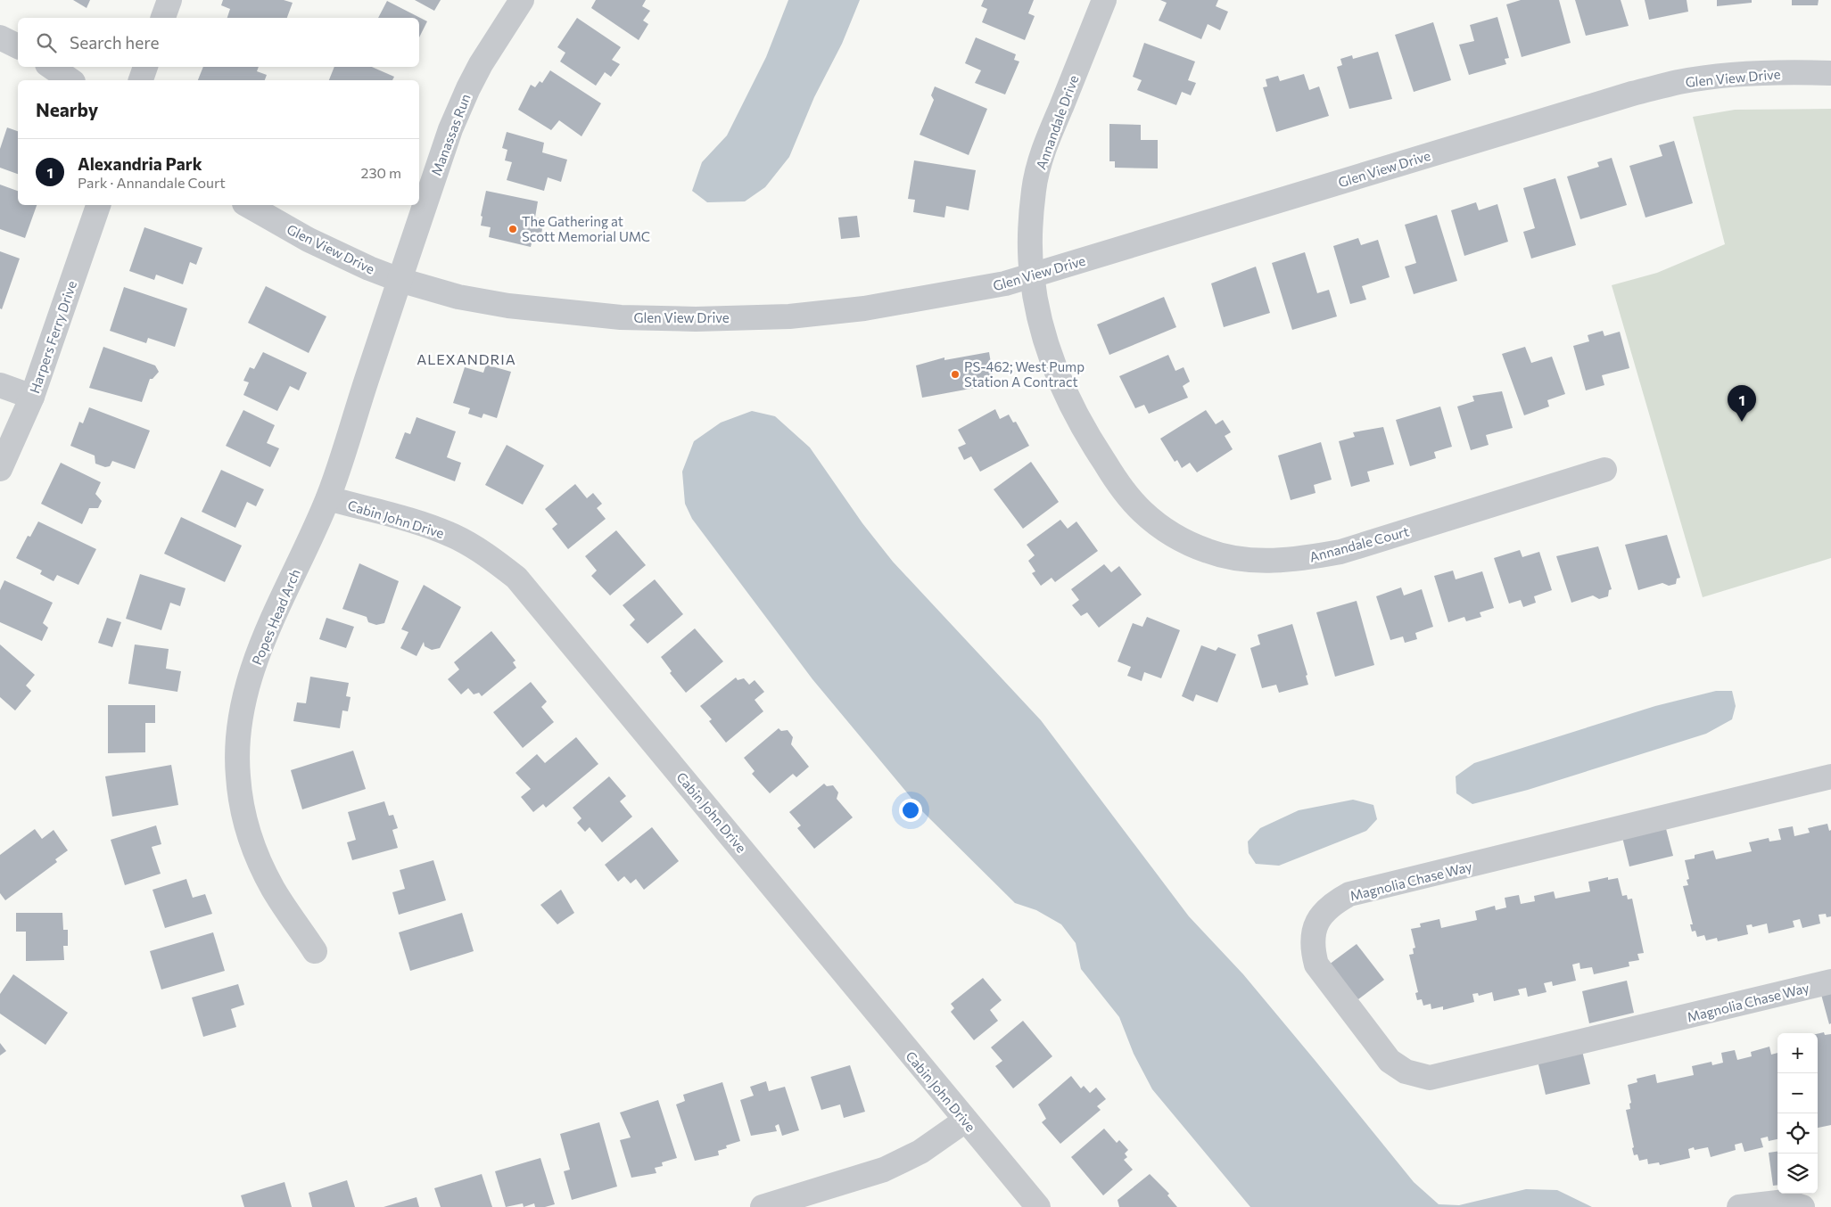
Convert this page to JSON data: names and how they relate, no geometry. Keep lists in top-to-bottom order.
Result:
{
  "streets": {
    "street": [
      "Glen View Drive",
      "Annandale Drive",
      "Manassas Run",
      "Harpers Ferry Drive",
      "Cabin John Drive",
      "Annandale Court",
      "Popes Head Arch",
      "Magnolia Chase Way"
    ]
  },
  "crossings": [
    ["Glen View Drive", "Annandale Drive"],
    ["Glen View Drive", "Manassas Run"],
    ["Glen View Drive", "Annandale Court"],
    ["Glen View Drive", "Popes Head Arch"],
    ["Annandale Drive", "Annandale Court"],
    ["Manassas Run", "Popes Head Arch"],
    ["Cabin John Drive", "Popes Head Arch"]
  ],
  "districts": ["ALEXANDRIA"],
  "places": ["The Gathering at Scott Memorial UMC", "PS-462; West Pump Station A Contract"],
  "page": {
    "search": "Search here",
    "heading": "Nearby",
    "list": [
      {
        "mark": "1",
        "name": "Alexandria Park",
        "note": "Park · Annandale Court",
        "value": "230 m"
      }
    ],
    "pins": "1",
    "map_buttons": ["+", "−"]
  }
}
